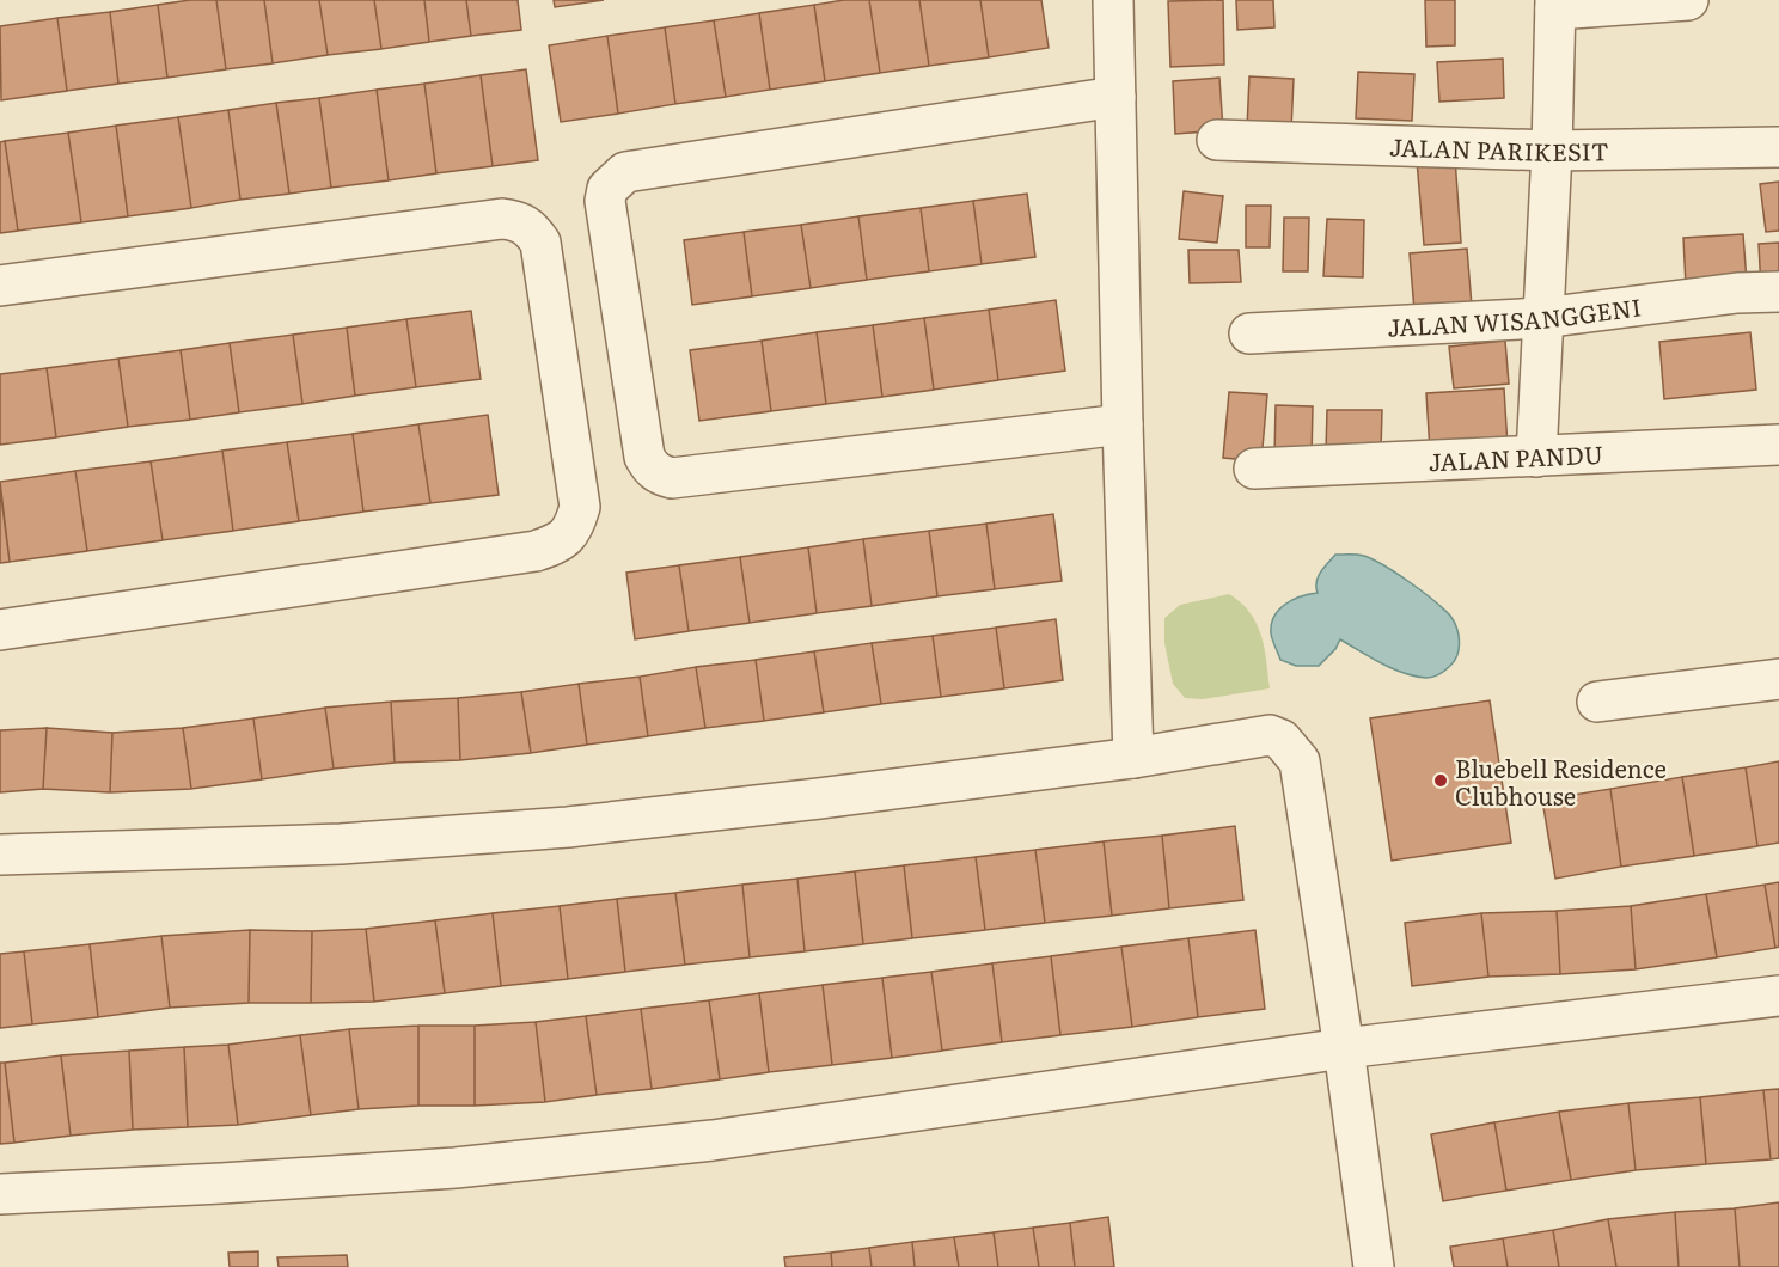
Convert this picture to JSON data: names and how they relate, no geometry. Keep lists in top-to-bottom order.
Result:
{
  "streets": {
    "street": ["JALAN PARIKESIT", "JALAN WISANGGENI", "JALAN PANDU"]
  },
  "places": ["Bluebell Residence Clubhouse"]
}
